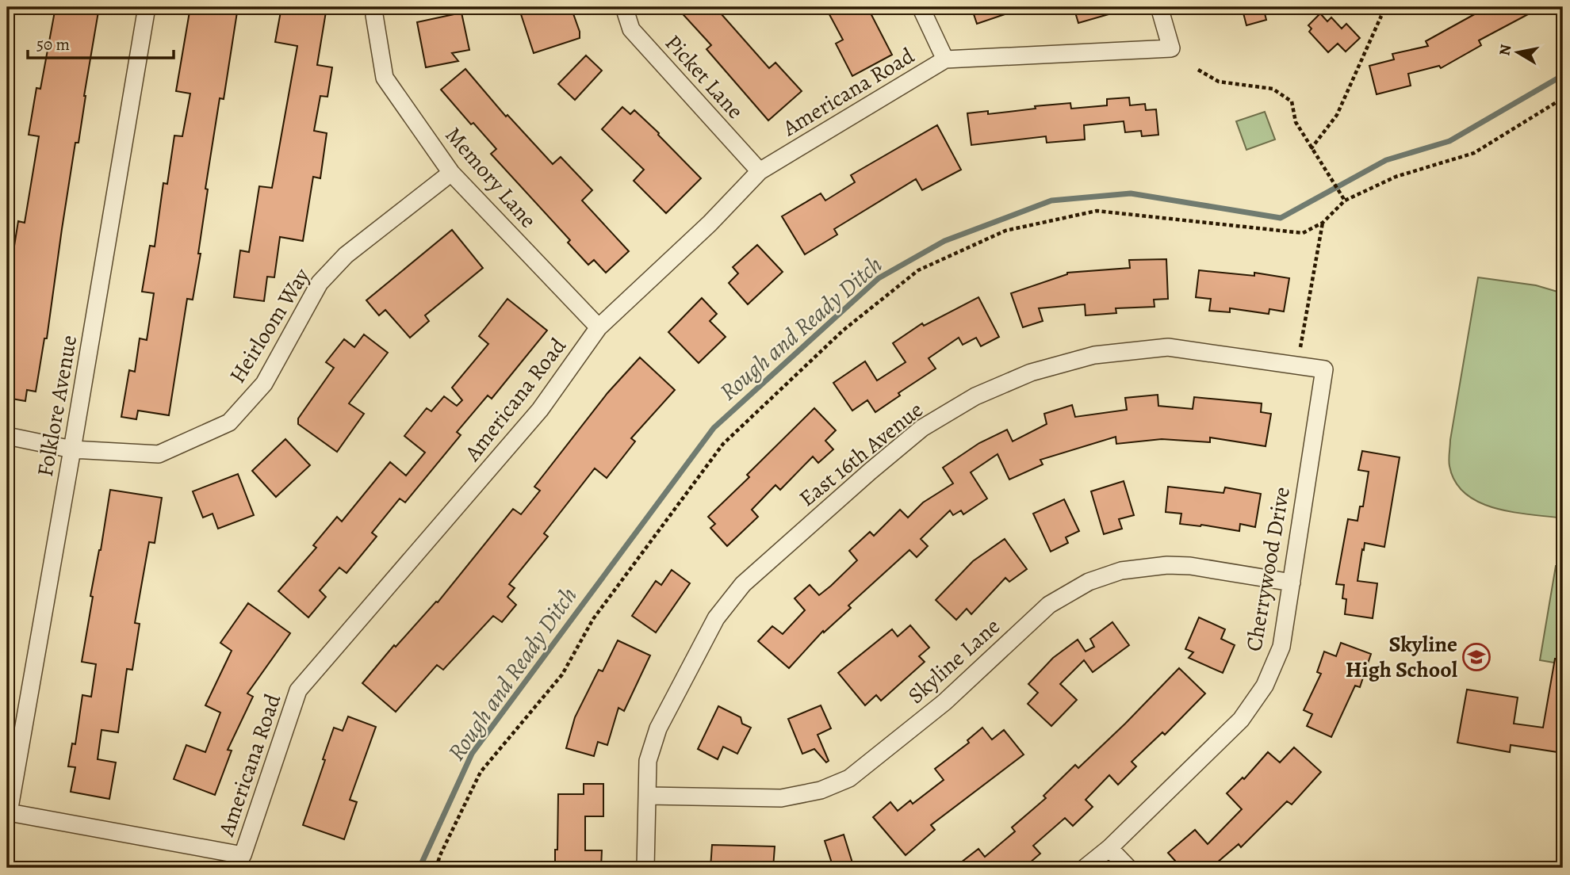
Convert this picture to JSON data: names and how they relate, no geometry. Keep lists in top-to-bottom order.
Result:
{
  "streets": {
    "street": [
      "Picket Lane",
      "Americana Road",
      "Memory Lane",
      "Heirloom Way",
      "Folklore Avenue",
      "East 16th Avenue",
      "Cherrywood Drive",
      "Skyline Lane"
    ]
  },
  "crossings": [
    ["Picket Lane", "Americana Road"],
    ["Americana Road", "Memory Lane"],
    ["Americana Road", "Folklore Avenue"],
    ["Memory Lane", "Heirloom Way"],
    ["Heirloom Way", "Folklore Avenue"],
    ["East 16th Avenue", "Cherrywood Drive"],
    ["East 16th Avenue", "Skyline Lane"],
    ["Cherrywood Drive", "Skyline Lane"]
  ],
  "water": ["Rough and Ready Ditch"],
  "places": {
    "school or university": ["Skyline High School"]
  },
  "scale_bar": "50 m",
  "north": "left"
}
